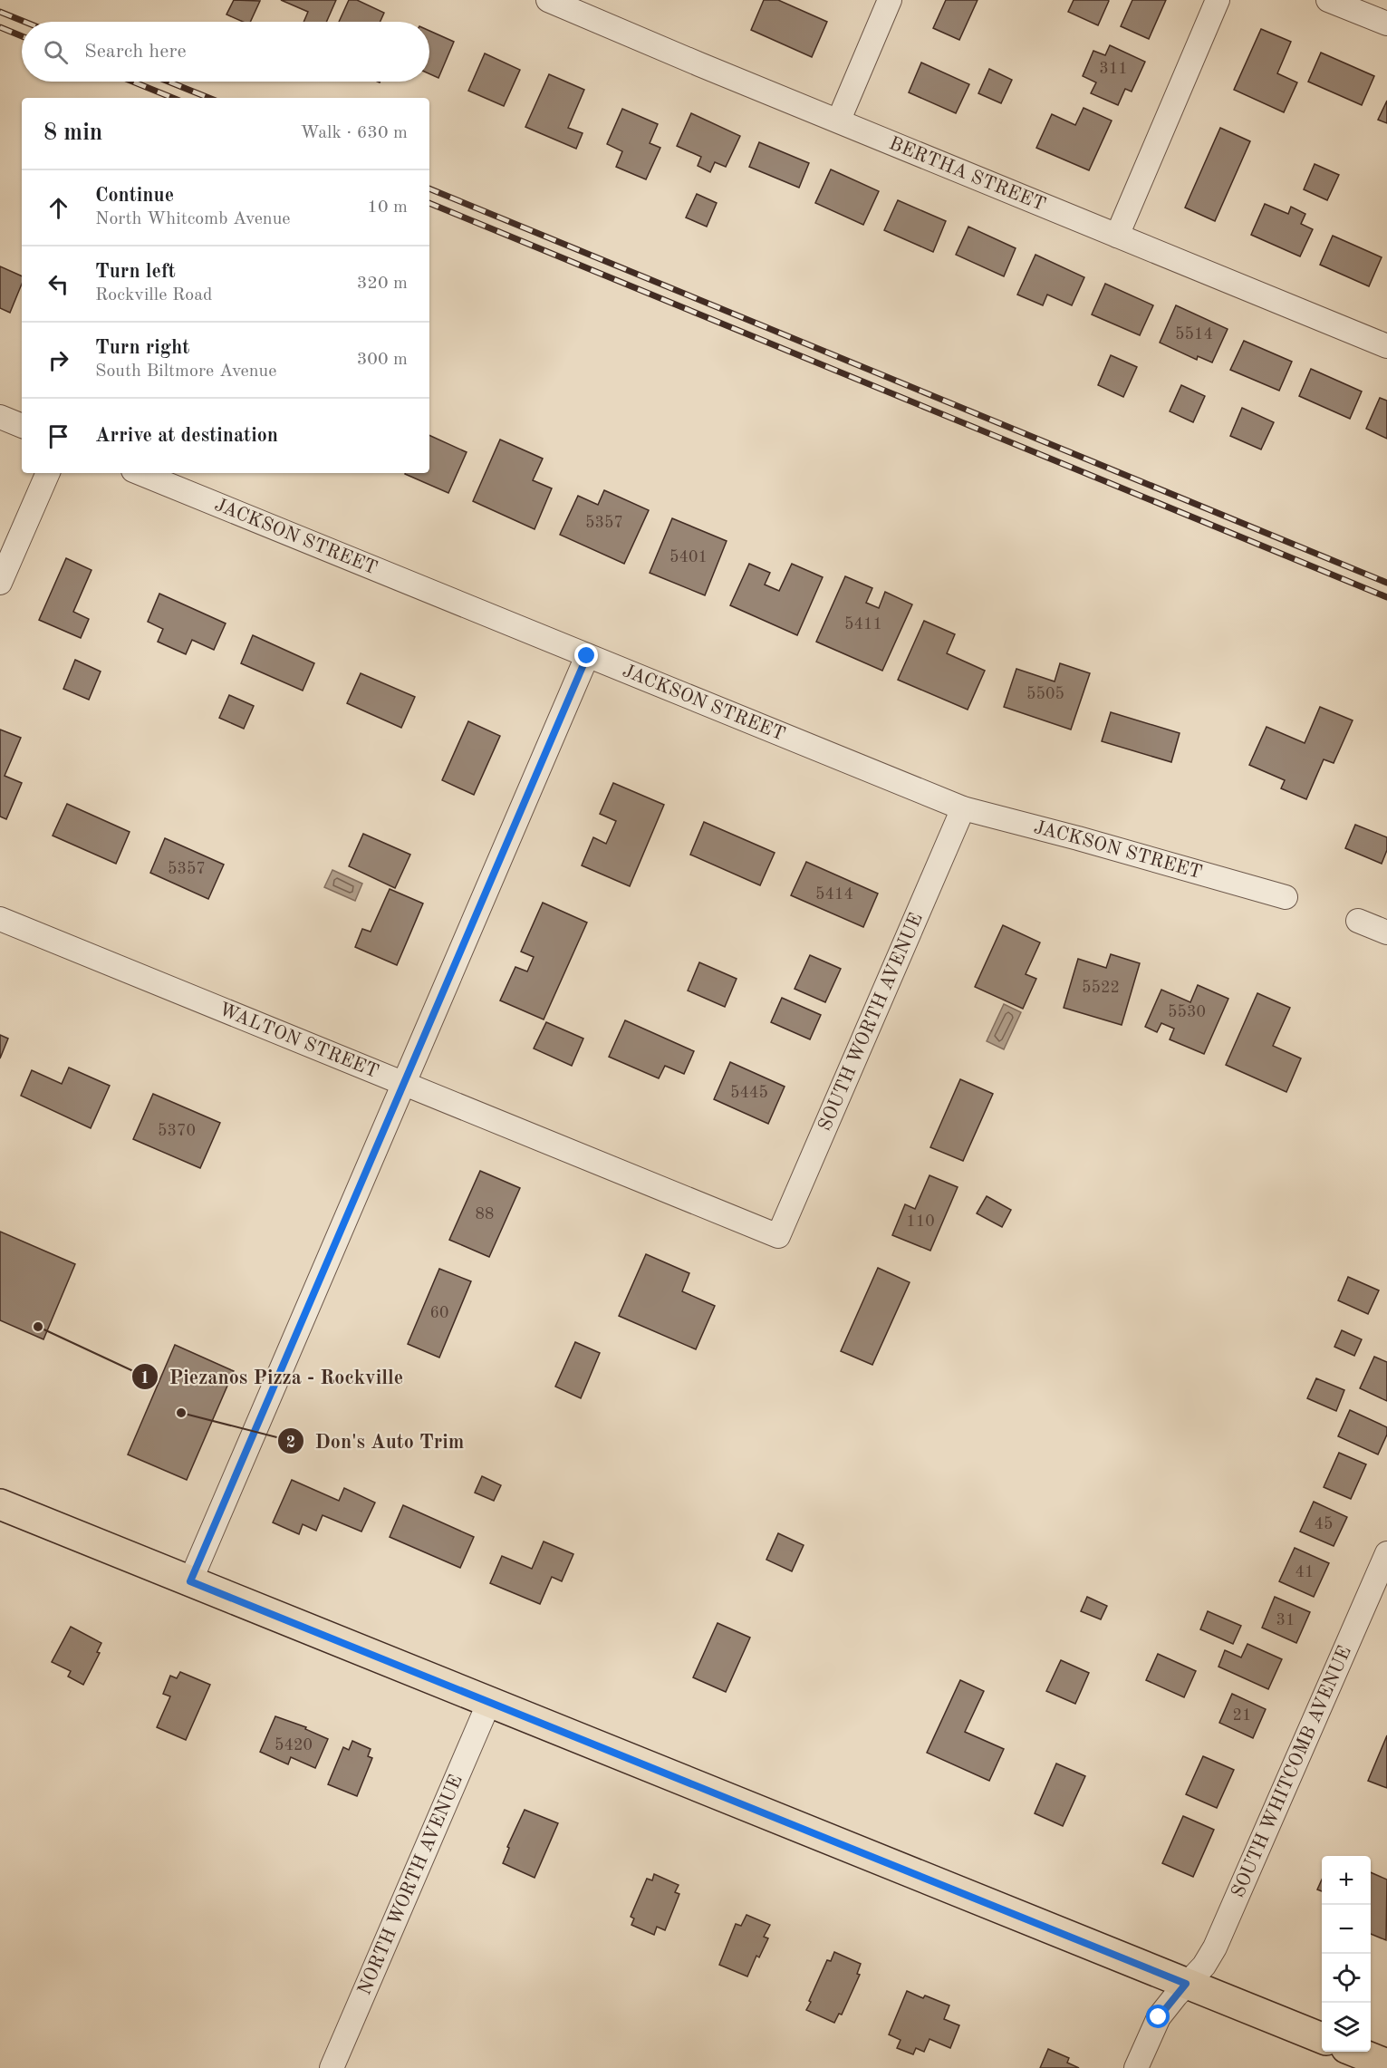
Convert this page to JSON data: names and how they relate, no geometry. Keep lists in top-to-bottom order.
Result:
{
  "streets": {
    "street": [
      "BERTHA STREET",
      "JACKSON STREET",
      "SOUTH WORTH AVENUE",
      "WALTON STREET",
      "SOUTH WHITCOMB AVENUE",
      "NORTH WORTH AVENUE"
    ]
  },
  "crossings": [
    ["JACKSON STREET", "SOUTH WORTH AVENUE"],
    ["SOUTH WORTH AVENUE", "WALTON STREET"]
  ],
  "places": ["Piezanos Pizza - Rockville", "Don's Auto Trim"],
  "house_numbers": [
    "311",
    "5514",
    "5357",
    "5401",
    "5411",
    "5505",
    "5357",
    "5414",
    "5522",
    "5530",
    "5445",
    "5370",
    "88",
    "110",
    "60",
    "45",
    "41",
    "31",
    "21",
    "5420"
  ],
  "page": {
    "search": "Search here",
    "heading": ["8 min", "Walk · 630 m"],
    "list": [
      ["Continue", "North Whitcomb Avenue", "10 m"],
      ["Turn left", "Rockville Road", "320 m"],
      ["Turn right", "South Biltmore Avenue", "300 m"],
      "Arrive at destination"
    ],
    "map_buttons": ["+", "−"]
  }
}
